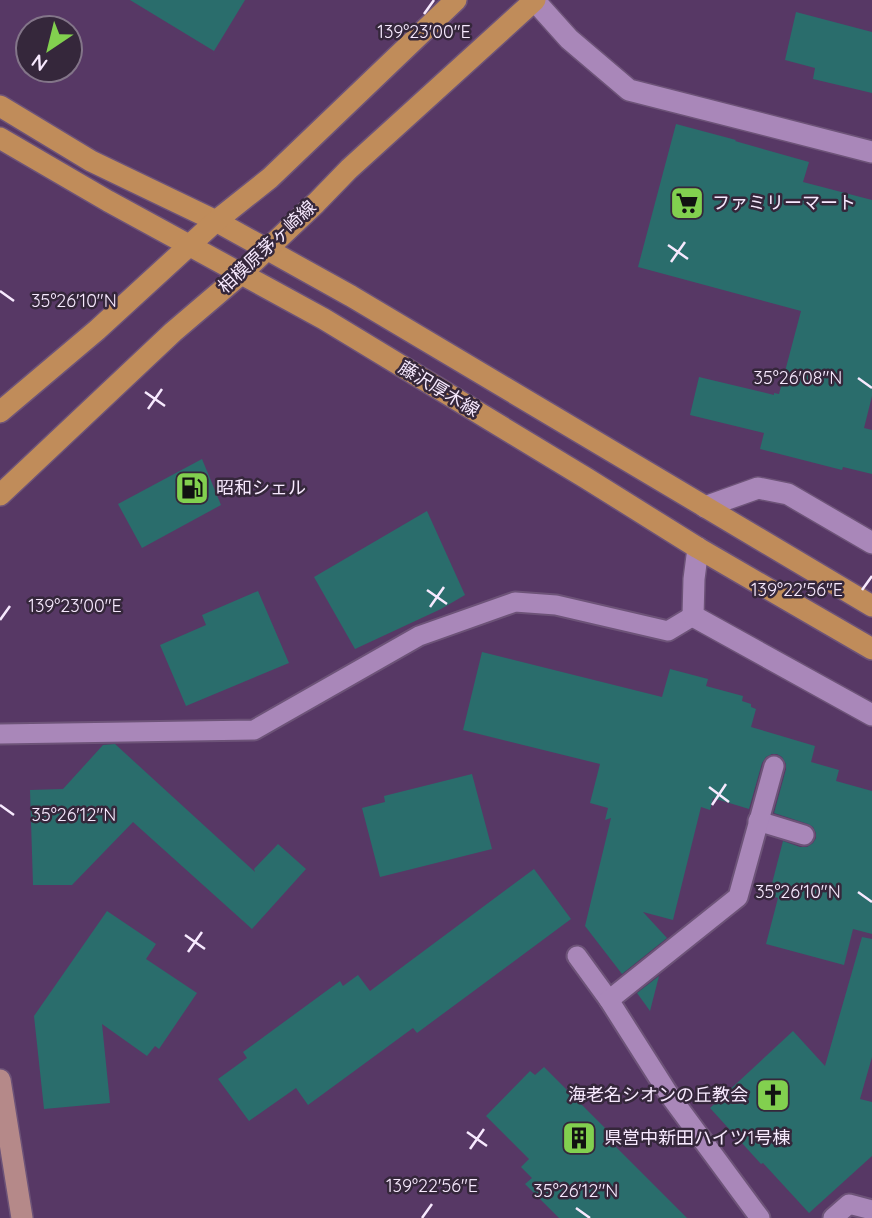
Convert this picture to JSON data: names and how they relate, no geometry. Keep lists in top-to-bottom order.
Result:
{
  "streets": {
    "main road": ["相模原茅ヶ崎線", "藤沢厚木線"]
  },
  "crossings": [
    ["相模原茅ヶ崎線", "藤沢厚木線"]
  ],
  "places": {
    "supermarket": ["ファミリーマート"],
    "fuel station": ["昭和シェル"],
    "church": ["海老名シオンの丘教会"],
    "building": ["県営中新田ハイツ1号棟"]
  },
  "north": "bottom left",
  "coordinates": [
    "139°23'00\"E",
    "35°26'10\"N",
    "35°26'08\"N",
    "139°22'56\"E",
    "35°26'12\"N"
  ]
}
